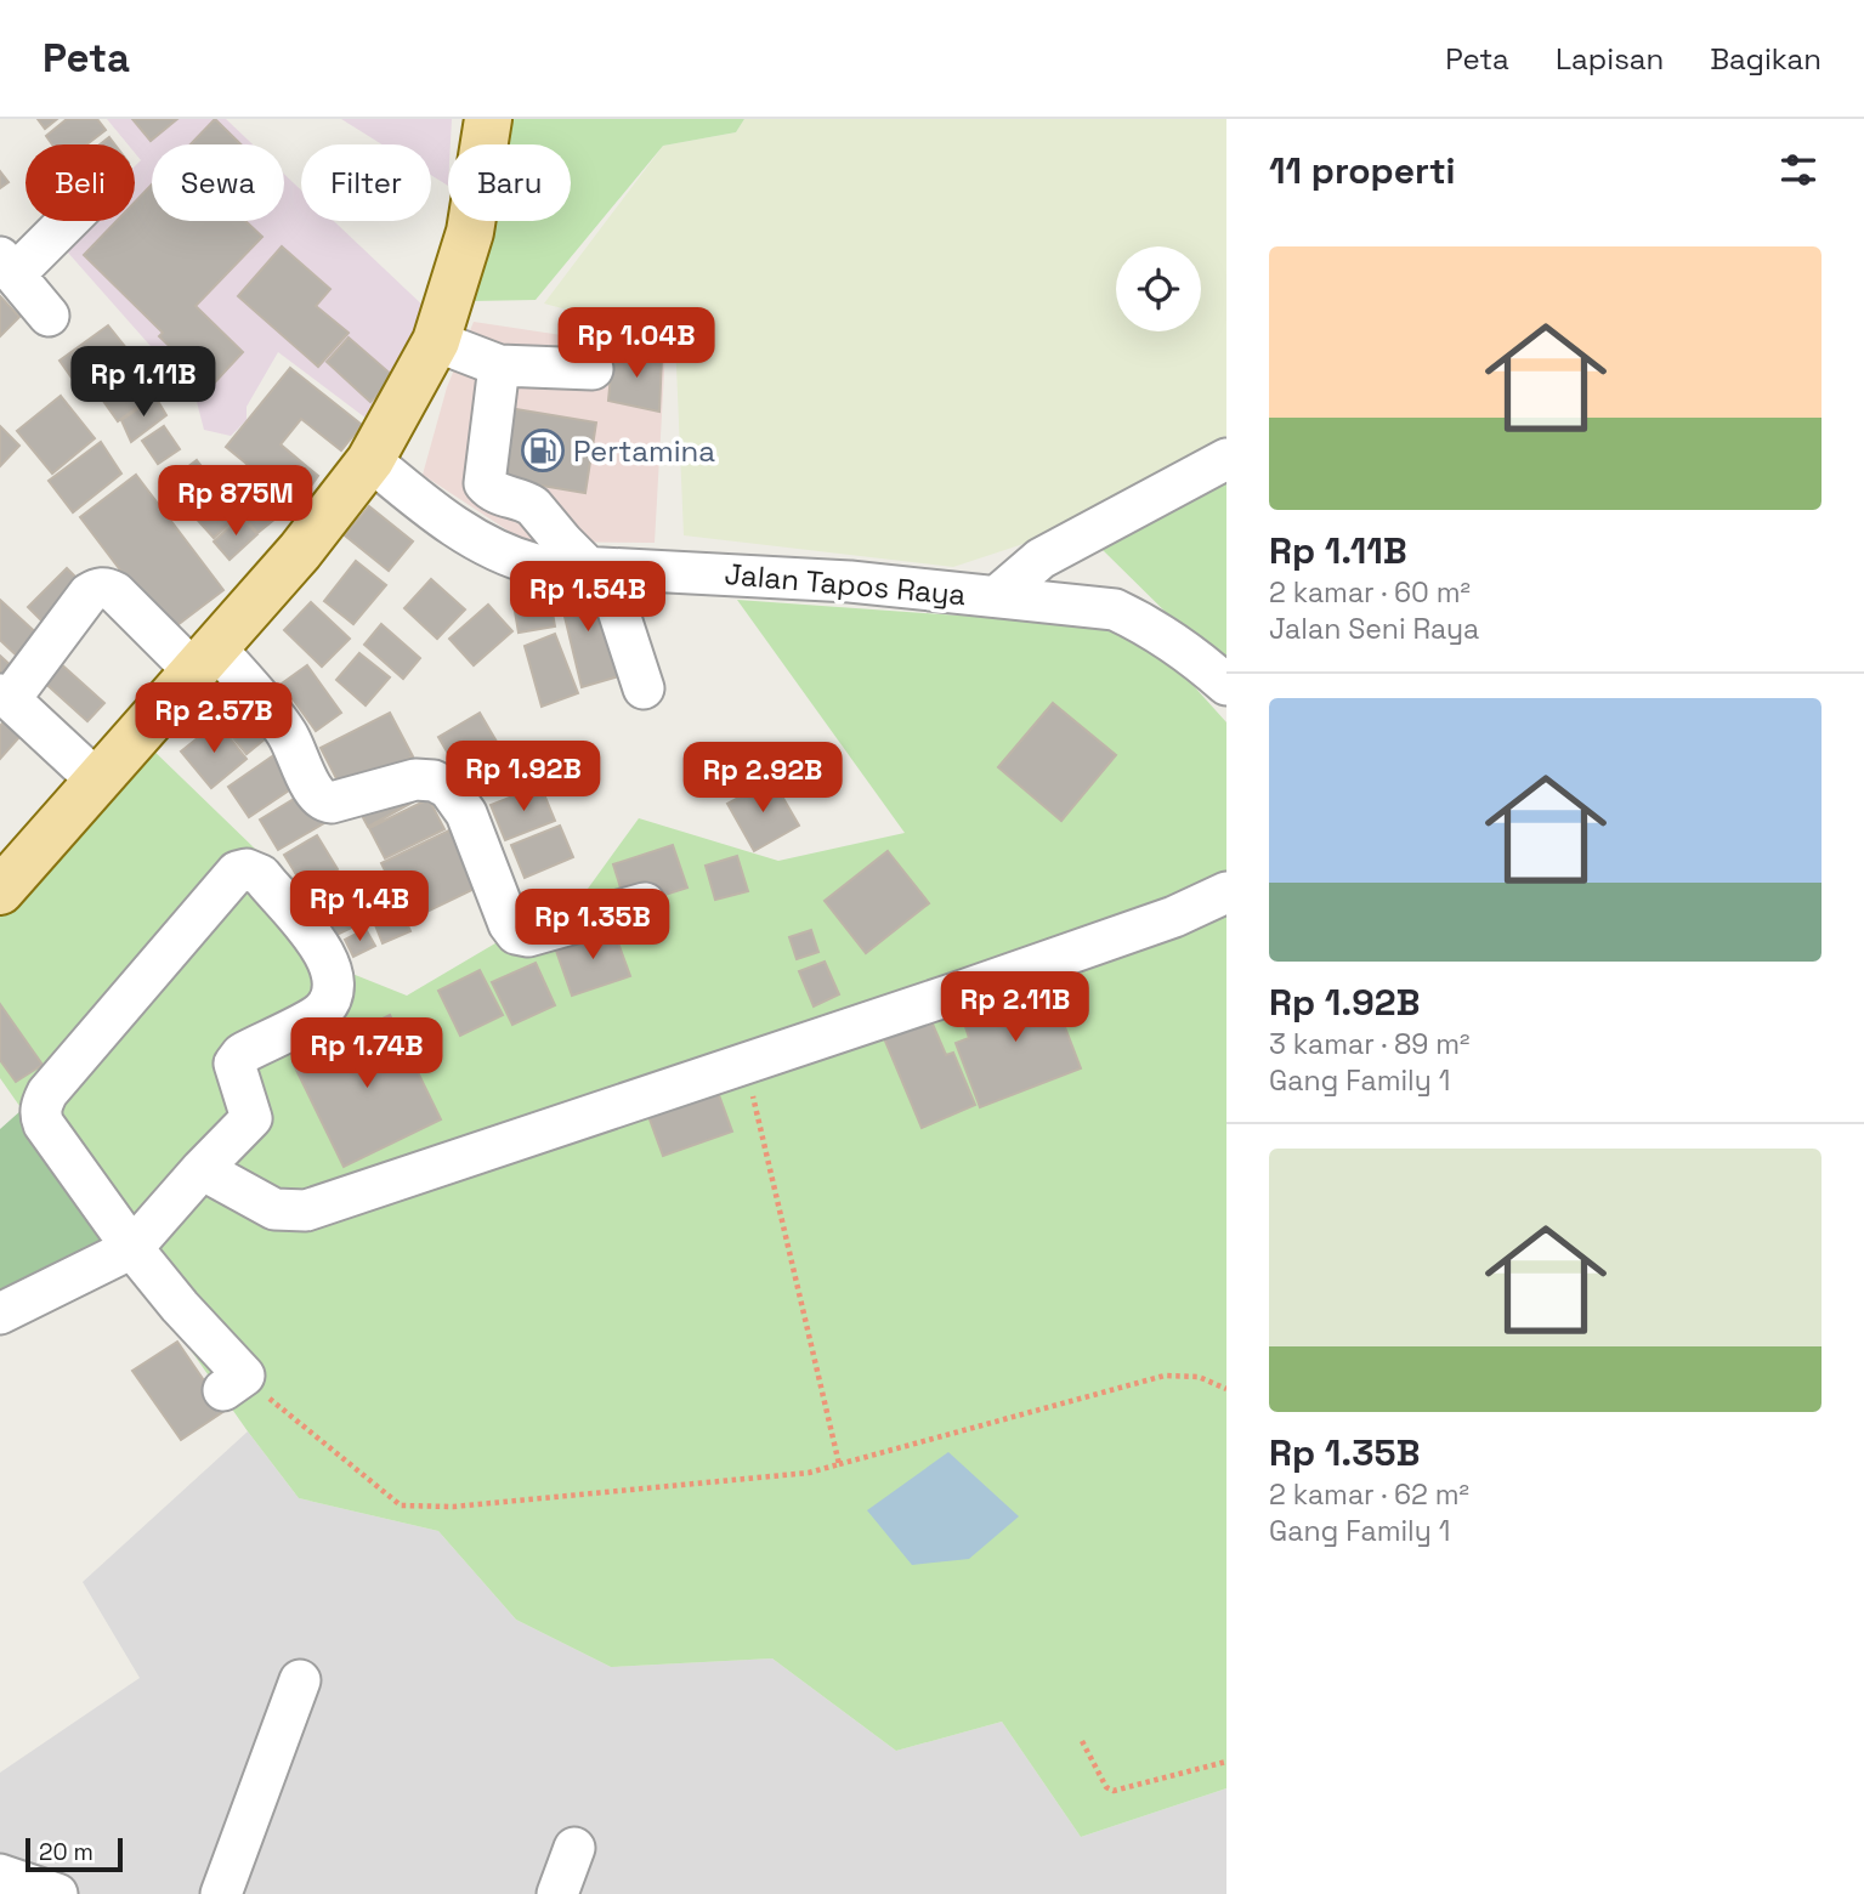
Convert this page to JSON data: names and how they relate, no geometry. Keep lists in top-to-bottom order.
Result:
{
  "streets": {
    "street": ["Jalan Tapos Raya"]
  },
  "places": {
    "fuel station": ["Pertamina"]
  },
  "scale_bar": "20 m",
  "page": {
    "header": "Peta",
    "nav": ["Peta", "Lapisan", "Bagikan"],
    "heading": "11 properti",
    "chip": [
      "Beli",
      "Sewa",
      "Filter",
      "Baru"
    ],
    "list": [
      {
        "name": "Rp 1.11B",
        "note": "2 kamar · 60 m² · Jalan Seni Raya"
      },
      {
        "name": "Rp 1.92B",
        "note": "3 kamar · 89 m² · Gang Family 1"
      },
      {
        "name": "Rp 1.35B",
        "note": "2 kamar · 62 m² · Gang Family 1"
      }
    ],
    "price": [
      "Rp 1.04B",
      "Rp 1.11B",
      "Rp 875M",
      "Rp 1.54B",
      "Rp 2.57B",
      "Rp 1.92B",
      "Rp 2.92B",
      "Rp 1.4B",
      "Rp 1.35B",
      "Rp 2.11B",
      "Rp 1.74B"
    ],
    "scale": "20 m"
  }
}
